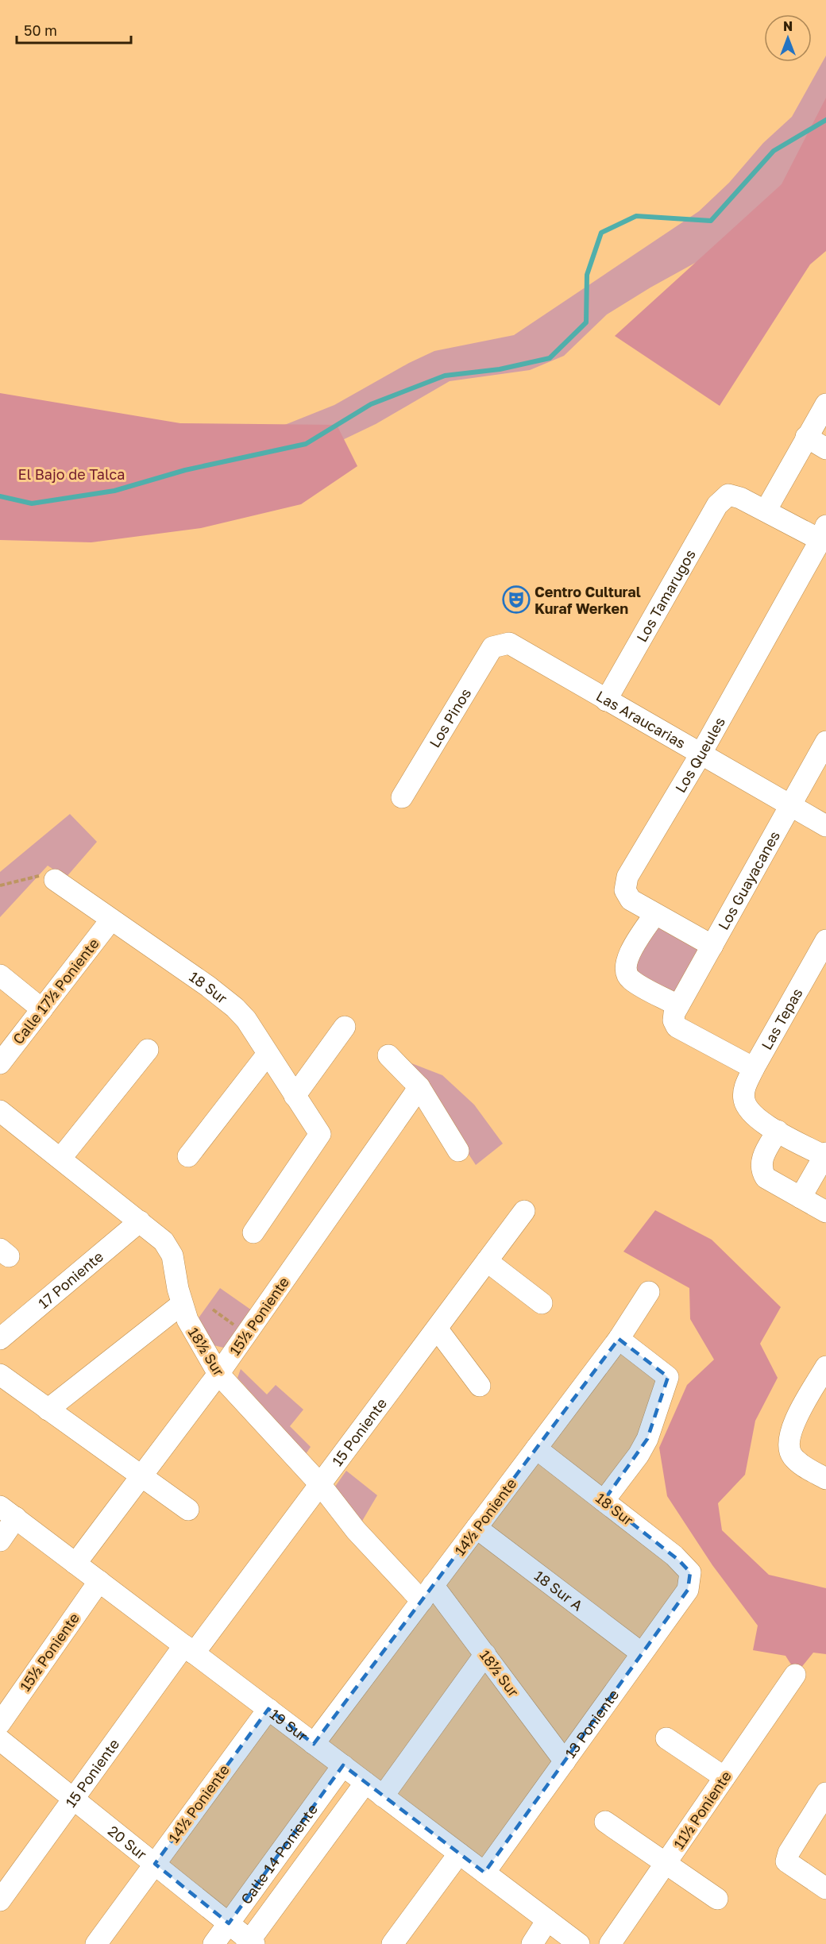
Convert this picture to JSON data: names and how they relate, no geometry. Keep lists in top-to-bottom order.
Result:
{
  "streets": {
    "street": [
      "Los Tamarugos",
      "Los Pinos",
      "Las Araucarias",
      "Los Queules",
      "Los Guayacanes",
      "18 Sur",
      "Calle 17½ Poniente",
      "Las Tepas",
      "17 Poniente",
      "15½ Poniente",
      "18½ Sur",
      "15 Poniente",
      "14½ Poniente",
      "18 Sur A",
      "13 Poniente",
      "19 Sur",
      "11½ Poniente",
      "20 Sur",
      "Calle 14 Poniente"
    ]
  },
  "crossings": [
    ["Los Tamarugos", "Las Araucarias"],
    ["Los Pinos", "Las Araucarias"],
    ["Las Araucarias", "Los Queules"],
    ["Las Araucarias", "Los Guayacanes"],
    ["Los Queules", "Los Guayacanes"],
    ["18 Sur", "Calle 17½ Poniente"],
    ["18 Sur", "14½ Poniente"],
    ["18 Sur", "13 Poniente"],
    ["17 Poniente", "18½ Sur"],
    ["15½ Poniente", "18½ Sur"],
    ["15½ Poniente", "19 Sur"],
    ["18½ Sur", "15 Poniente"],
    ["18½ Sur", "14½ Poniente"],
    ["18½ Sur", "13 Poniente"],
    ["15 Poniente", "19 Sur"],
    ["15 Poniente", "20 Sur"],
    ["14½ Poniente", "18 Sur A"],
    ["14½ Poniente", "19 Sur"],
    ["14½ Poniente", "20 Sur"],
    ["18 Sur A", "13 Poniente"],
    ["13 Poniente", "19 Sur"],
    ["19 Sur", "Calle 14 Poniente"],
    ["20 Sur", "Calle 14 Poniente"]
  ],
  "parks": ["El Bajo de Talca"],
  "places": {
    "theatre": ["Centro Cultural Kuraf Werken"]
  },
  "scale_bar": "50 m",
  "north": "top"
}
